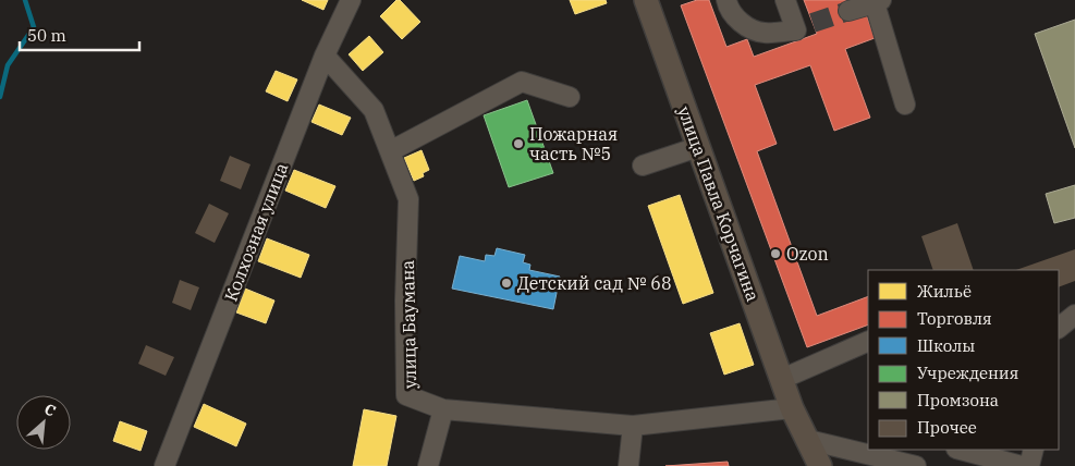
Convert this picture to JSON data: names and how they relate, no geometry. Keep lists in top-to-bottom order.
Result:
{
  "streets": {
    "main road": ["улица Павла Корчагина"],
    "street": ["Колхозная улица", "улица Баумана"]
  },
  "crossings": [
    ["улица Павла Корчагина", "улица Баумана"],
    ["Колхозная улица", "улица Баумана"]
  ],
  "places": ["Пожарная часть №5", "Ozon", "Детский сад № 68"],
  "legend": [
    "Жильё",
    "Торговля",
    "Школы",
    "Учреждения",
    "Промзона",
    "Прочее"
  ],
  "scale_bar": "50 m",
  "north": "top right"
}
